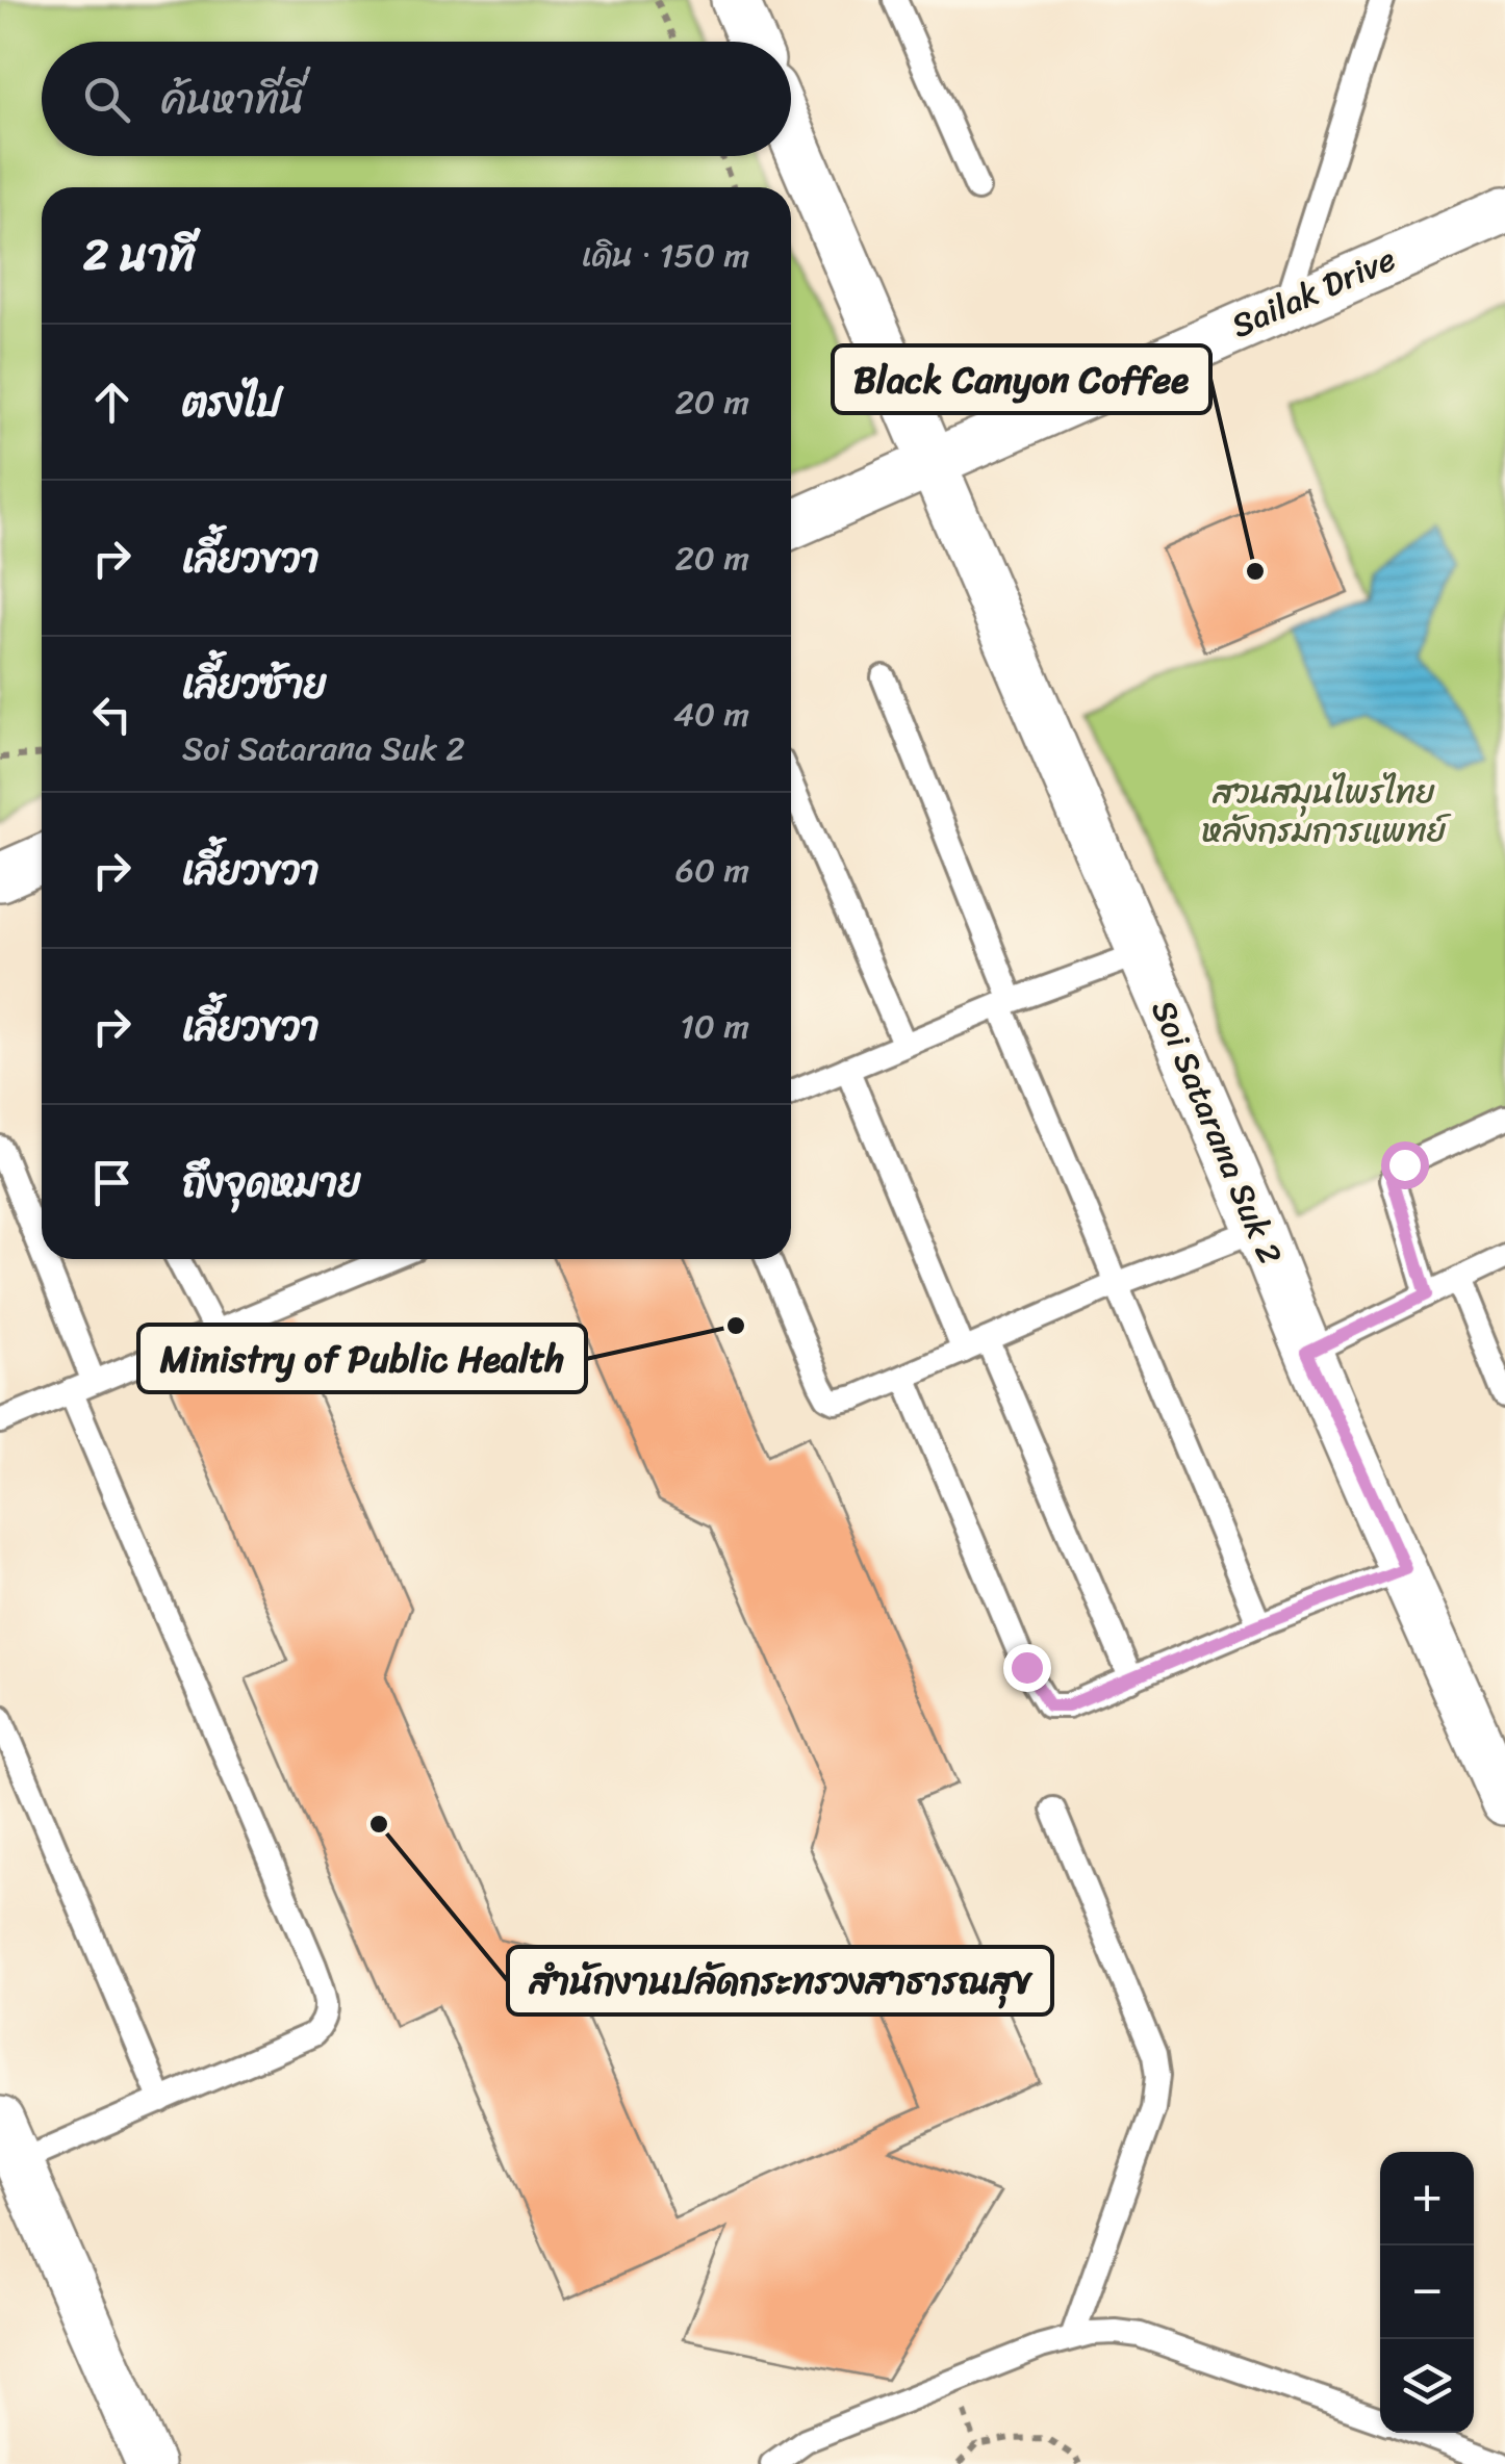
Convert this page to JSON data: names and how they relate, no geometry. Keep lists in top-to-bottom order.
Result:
{
  "streets": {
    "street": ["Sailak Drive", "Soi Satarana Suk 2"]
  },
  "crossings": [
    ["Sailak Drive", "Soi Satarana Suk 2"]
  ],
  "parks": ["สวนสมุนไพรไทย หลังกรมการแพทย์"],
  "places": ["Black Canyon Coffee", "Ministry of Public Health", "สำนักงานปลัดกระทรวงสาธารณสุข"],
  "page": {
    "search": "ค้นหาที่นี่",
    "heading": ["2 นาที", "เดิน · 150 m"],
    "list": [
      ["ตรงไป", "20 m"],
      ["เลี้ยวขวา", "20 m"],
      ["เลี้ยวซ้าย", "Soi Satarana Suk 2", "40 m"],
      ["เลี้ยวขวา", "60 m"],
      ["เลี้ยวขวา", "10 m"],
      "ถึงจุดหมาย"
    ],
    "map_buttons": ["+", "−"]
  }
}
